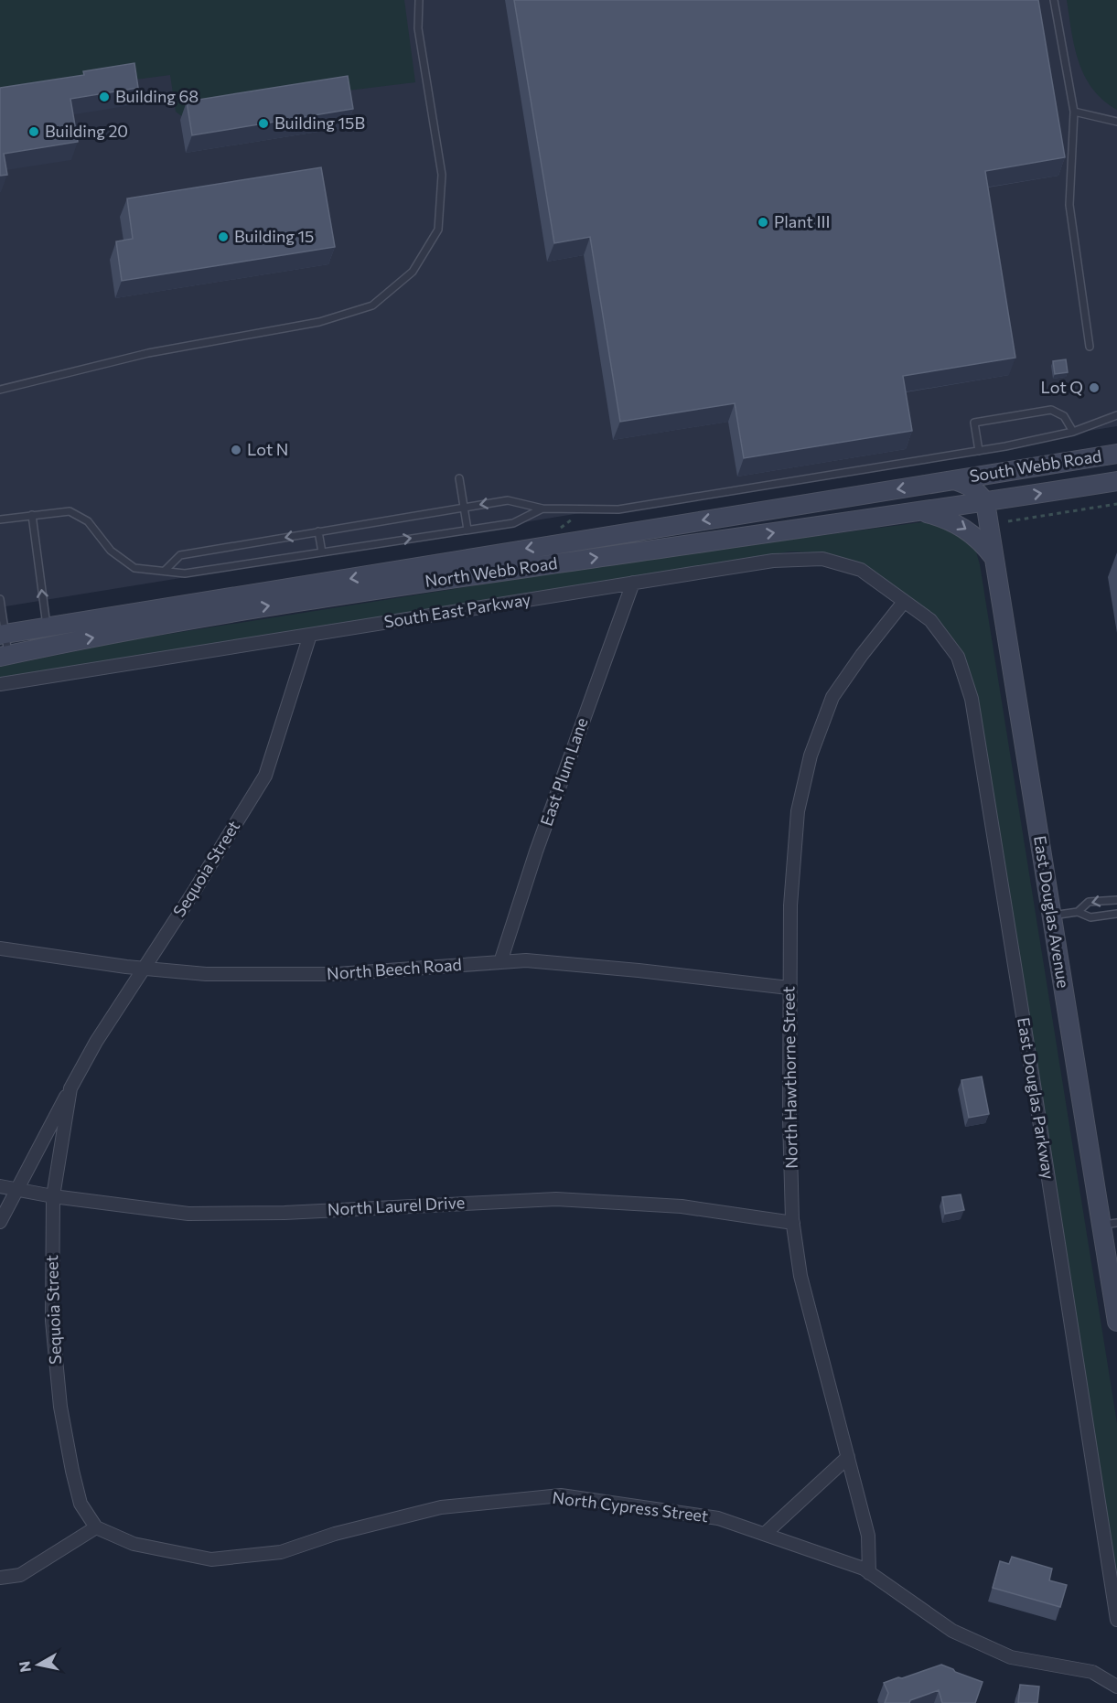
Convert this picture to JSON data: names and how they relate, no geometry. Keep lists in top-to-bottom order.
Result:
{
  "streets": {
    "main road": ["South Webb Road", "North Webb Road", "East Douglas Avenue"],
    "street": [
      "South East Parkway",
      "East Plum Lane",
      "Sequoia Street",
      "North Beech Road",
      "North Hawthorne Street",
      "East Douglas Parkway",
      "North Laurel Drive",
      "North Cypress Street"
    ]
  },
  "crossings": [
    ["South Webb Road", "North Webb Road"],
    ["South Webb Road", "East Douglas Avenue"],
    ["North Webb Road", "East Douglas Avenue"],
    ["South East Parkway", "East Plum Lane"],
    ["South East Parkway", "Sequoia Street"],
    ["South East Parkway", "North Hawthorne Street"],
    ["South East Parkway", "East Douglas Parkway"],
    ["East Plum Lane", "North Beech Road"],
    ["Sequoia Street", "North Beech Road"],
    ["Sequoia Street", "North Laurel Drive"],
    ["Sequoia Street", "North Cypress Street"],
    ["North Beech Road", "North Hawthorne Street"],
    ["North Hawthorne Street", "East Douglas Parkway"],
    ["North Hawthorne Street", "North Laurel Drive"],
    ["North Hawthorne Street", "North Cypress Street"]
  ],
  "places": [
    "Building 68",
    "Building 15B",
    "Building 20",
    "Plant III",
    "Building 15",
    "Lot Q",
    "Lot N"
  ],
  "north": "left"
}
